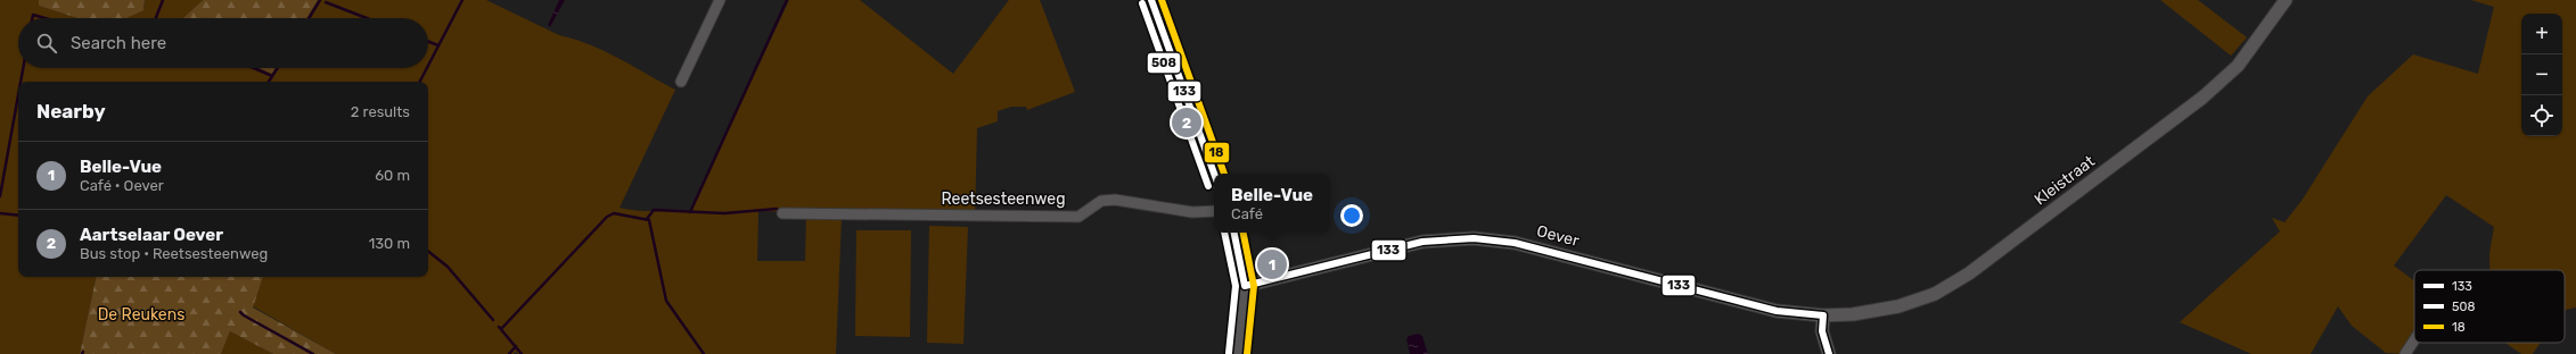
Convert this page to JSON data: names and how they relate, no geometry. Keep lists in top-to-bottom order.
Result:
{
  "streets": {
    "street": ["Kleistraat", "Reetsesteenweg", "Oever"]
  },
  "crossings": [
    ["Kleistraat", "Oever"]
  ],
  "parks": ["De Reukens"],
  "lines": ["transit line 133", "transit line 18", "transit line 508"],
  "legend": ["133", "508", "18"],
  "page": {
    "map_buttons": ["+", "−"],
    "search": "Search here",
    "heading": ["Nearby", "2 results"],
    "pins": ["2", "1"],
    "list": [
      {
        "mark": "1",
        "name": "Belle-Vue",
        "note": "Café · Oever",
        "value": "60 m"
      },
      {
        "mark": "2",
        "name": "Aartselaar Oever",
        "note": "Bus stop · Reetsesteenweg",
        "value": "130 m"
      }
    ],
    "popup": ["Belle-Vue", "Café"]
  }
}
